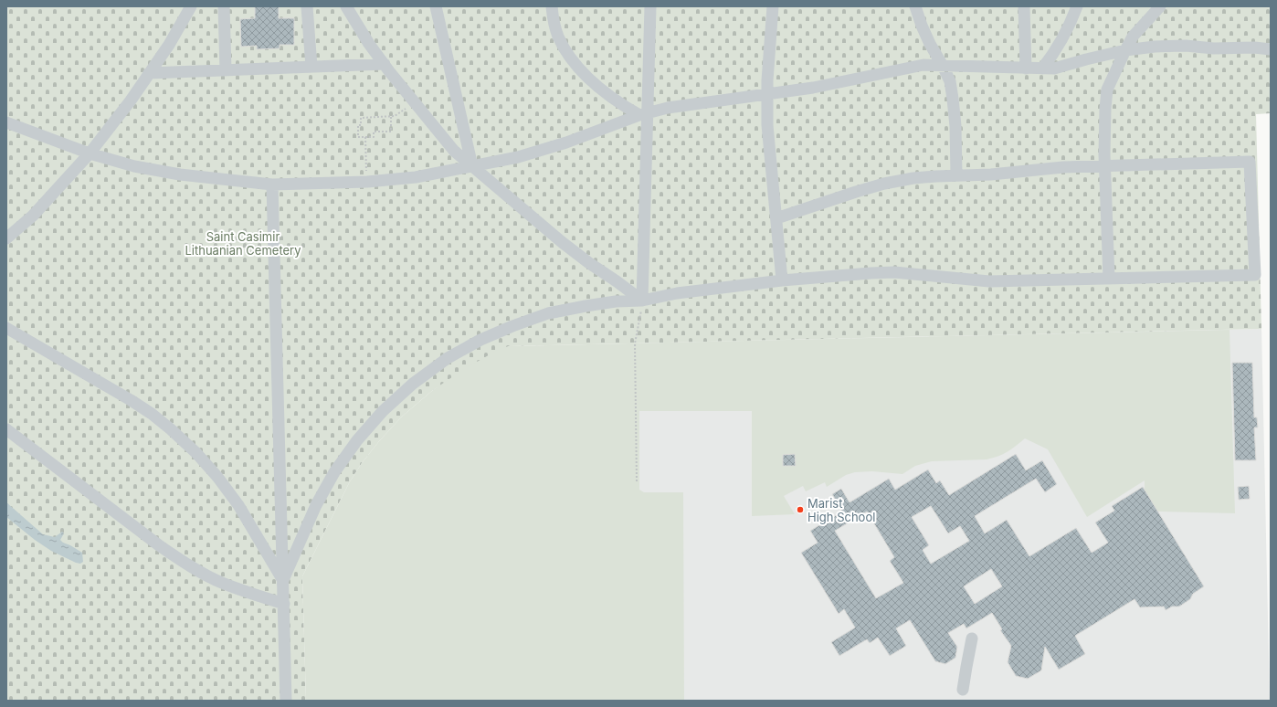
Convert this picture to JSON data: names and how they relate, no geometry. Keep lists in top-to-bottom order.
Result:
{
  "parks": ["Saint Casimir Lithuanian Cemetery"],
  "places": ["Marist High School"]
}
